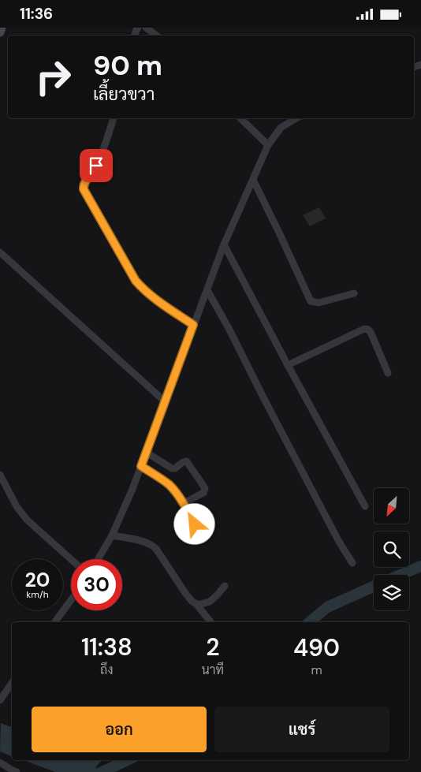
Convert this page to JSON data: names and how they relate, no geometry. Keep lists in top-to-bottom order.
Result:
{
  "north": "bottom left",
  "page": {
    "status": "11:36",
    "turn": ["90 m", "เลี้ยวขวา"],
    "speed": "20 km/h",
    "limit": "30",
    "eta": [
      "11:38",
      "ถึง",
      "2",
      "นาที",
      "490",
      "m"
    ],
    "buttons": ["ออก", "แชร์"]
  }
}
